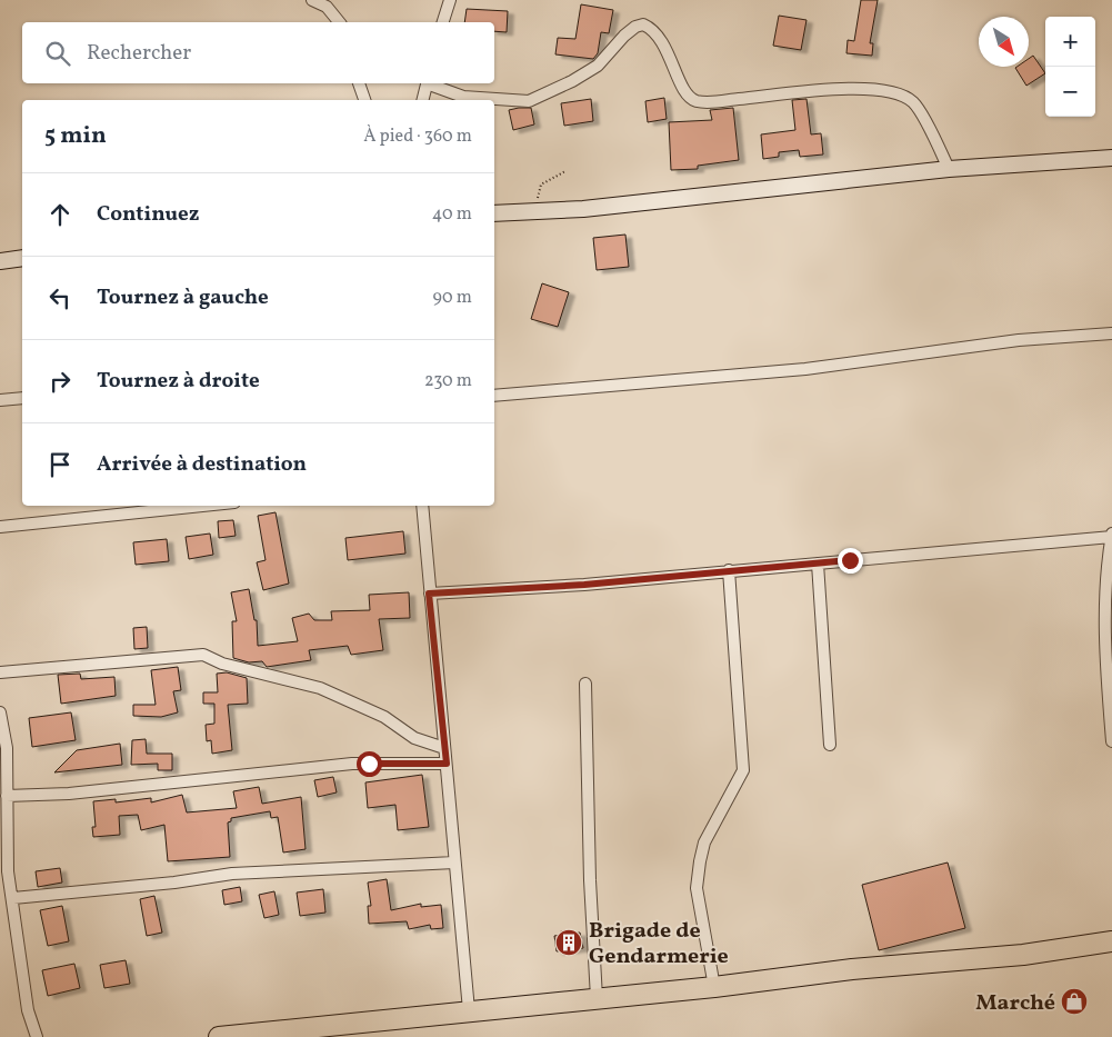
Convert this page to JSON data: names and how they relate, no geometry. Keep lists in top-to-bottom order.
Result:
{
  "places": {
    "building": ["Brigade de Gendarmerie"],
    "shop": ["Marché"]
  },
  "north": "bottom right",
  "page": {
    "map_buttons": ["+", "−"],
    "search": "Rechercher",
    "heading": ["5 min", "À pied · 360 m"],
    "list": [
      ["Continuez", "40 m"],
      ["Tournez à gauche", "90 m"],
      ["Tournez à droite", "230 m"],
      "Arrivée à destination"
    ]
  }
}
